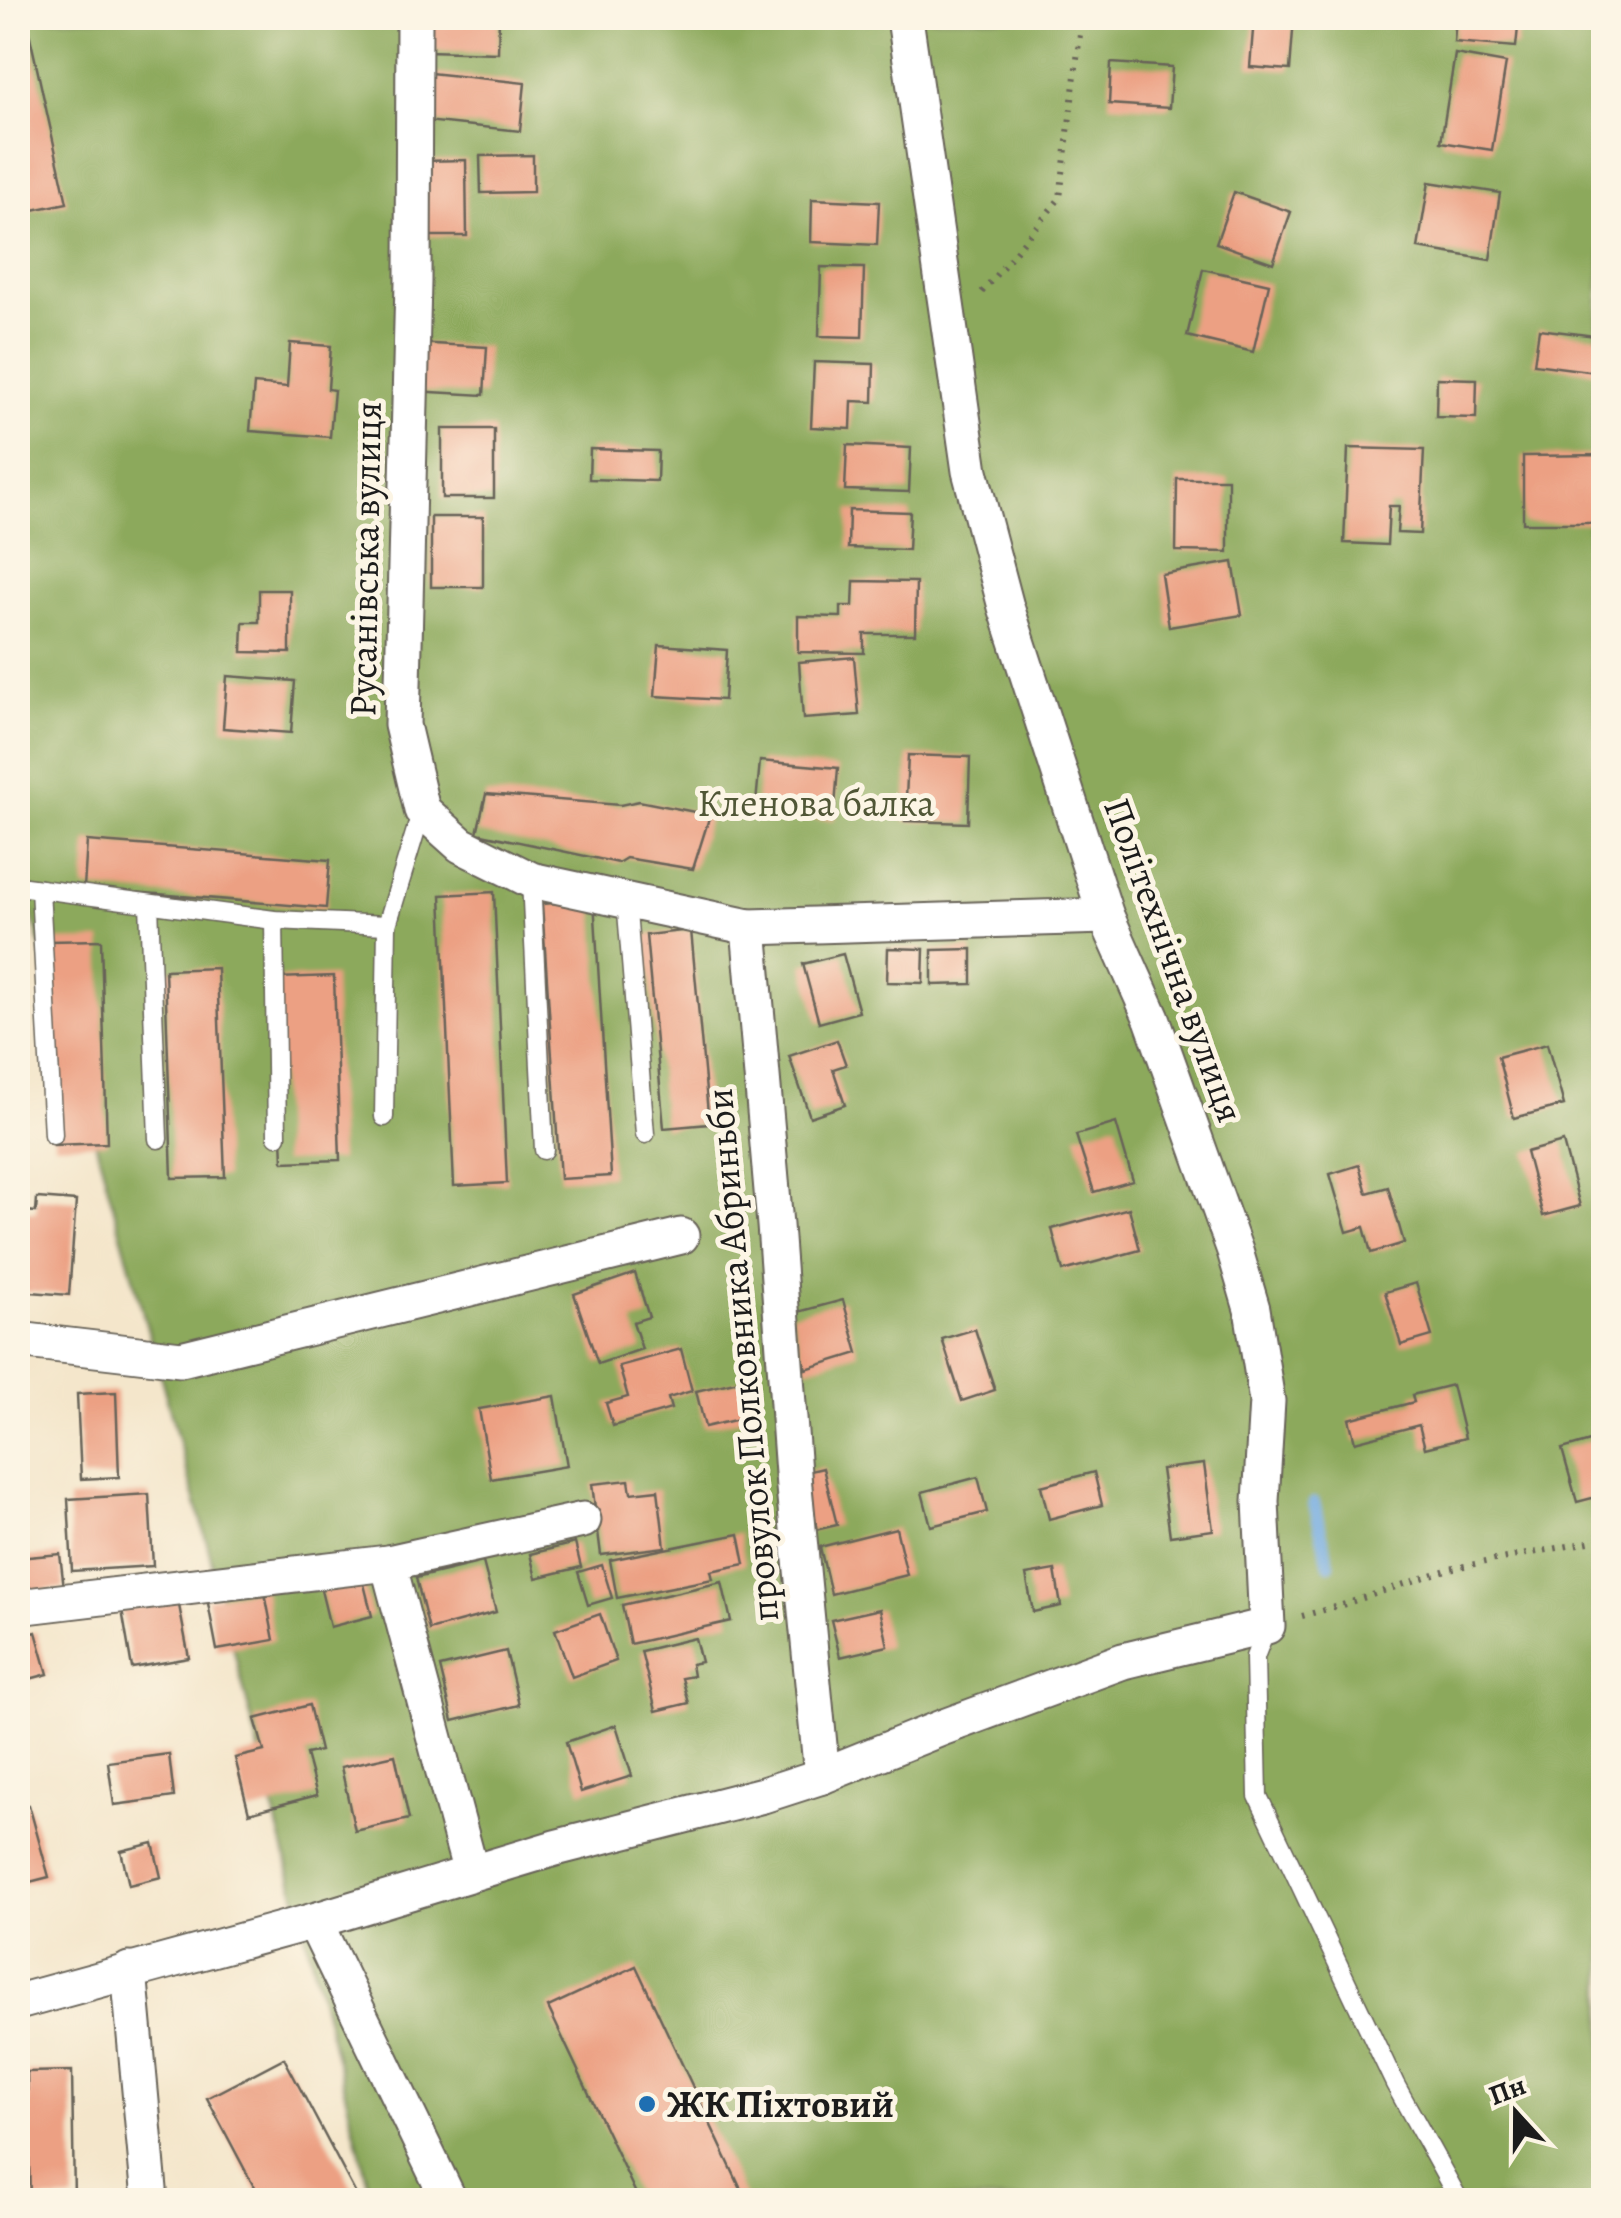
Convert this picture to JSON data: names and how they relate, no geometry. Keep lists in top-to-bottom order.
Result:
{
  "streets": {
    "street": ["Русанівська вулиця", "Політехнічна вулиця", "провулок Полковника Абриньби"]
  },
  "parks": ["Кленова балка"],
  "places": ["ЖК Піхтовий"],
  "north": "top"
}
